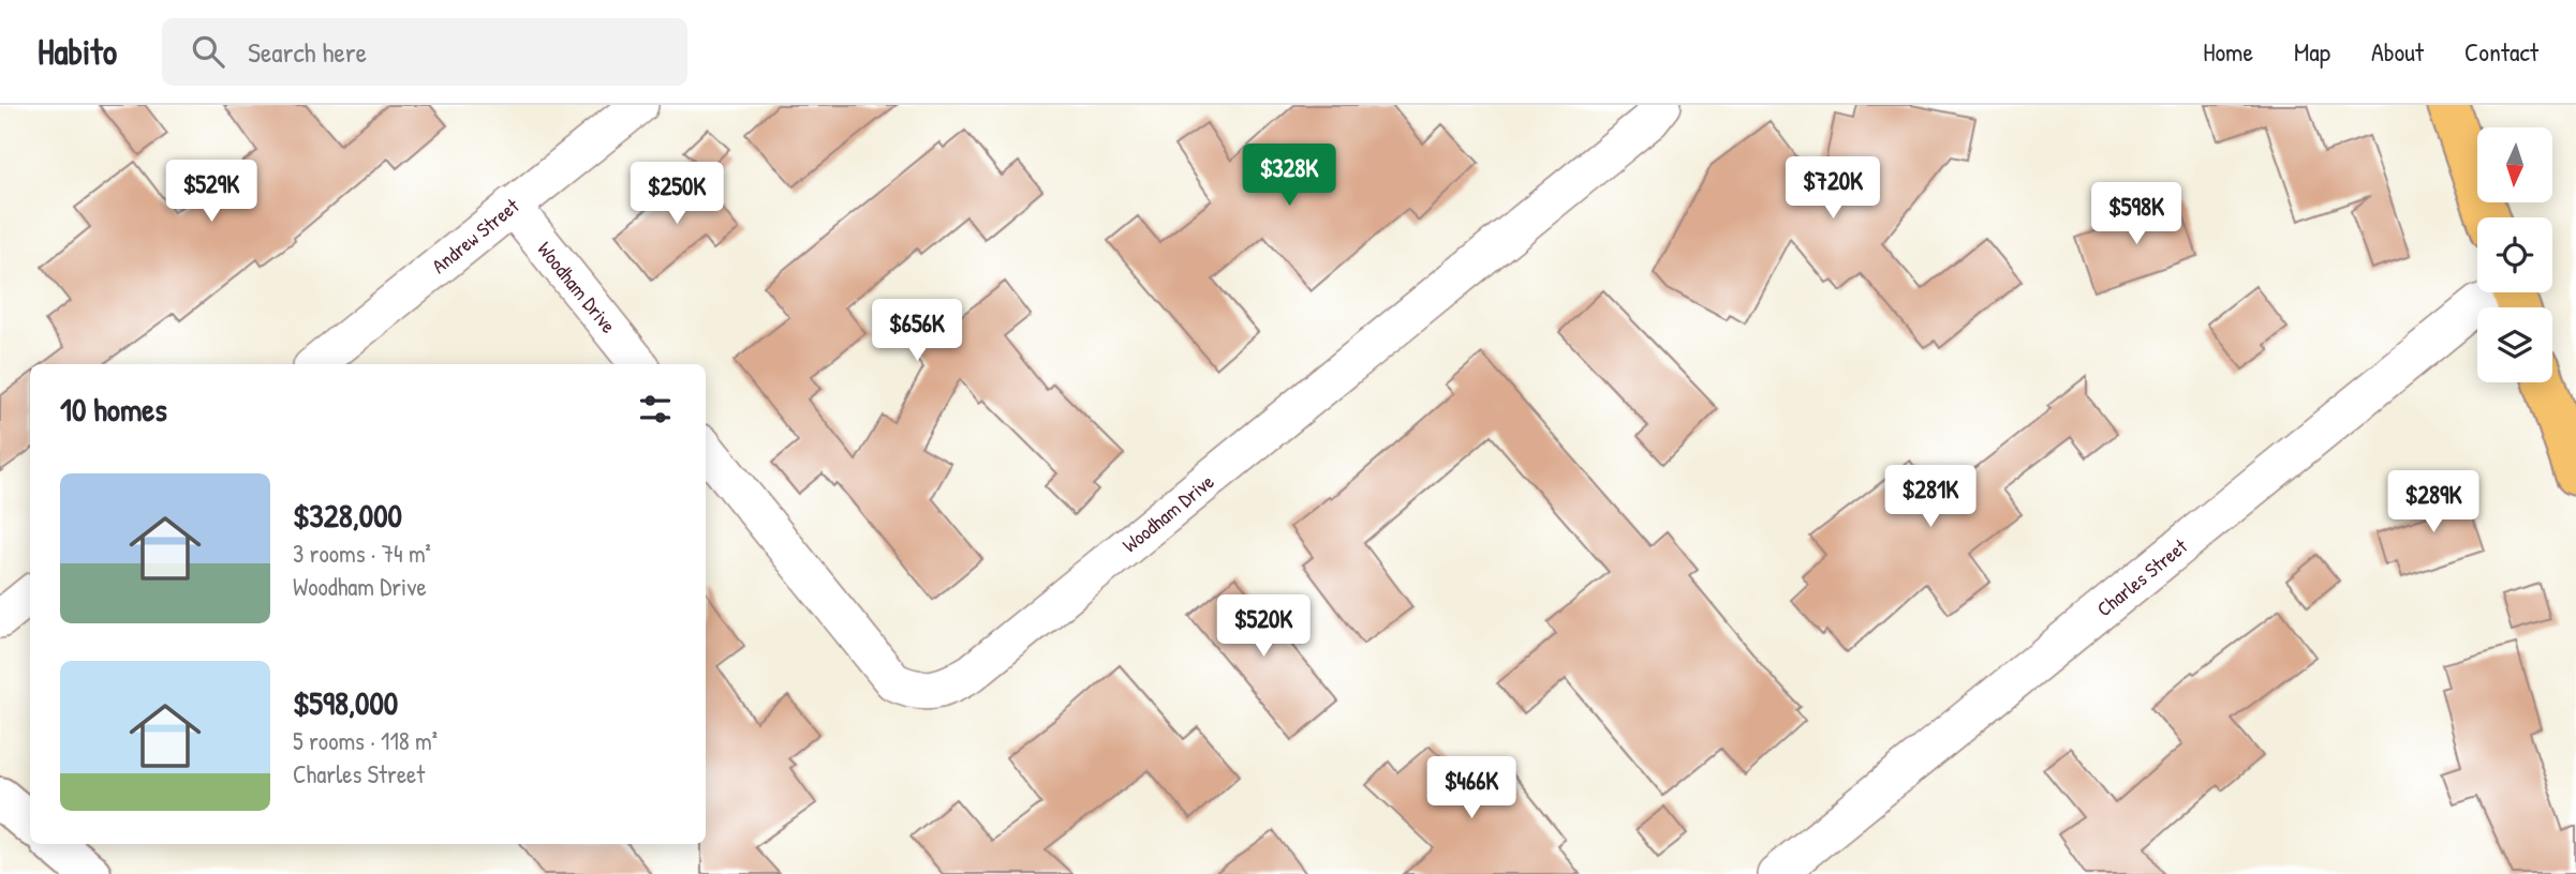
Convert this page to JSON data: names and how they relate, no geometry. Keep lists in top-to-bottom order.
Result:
{
  "streets": {
    "street": ["Andrew Street", "Woodham Drive", "Charles Street"]
  },
  "crossings": [
    ["Andrew Street", "Woodham Drive"]
  ],
  "north": "bottom",
  "page": {
    "header": "Habito",
    "search": "Search here",
    "nav": [
      "Home",
      "Map",
      "About",
      "Contact"
    ],
    "price": [
      "$328K",
      "$720K",
      "$529K",
      "$250K",
      "$598K",
      "$656K",
      "$281K",
      "$289K",
      "$520K",
      "$466K"
    ],
    "heading": "10 homes",
    "list": [
      {
        "name": "$328,000",
        "note": "3 rooms · 74 m² · Woodham Drive"
      },
      {
        "name": "$598,000",
        "note": "5 rooms · 118 m² · Charles Street"
      }
    ]
  }
}
